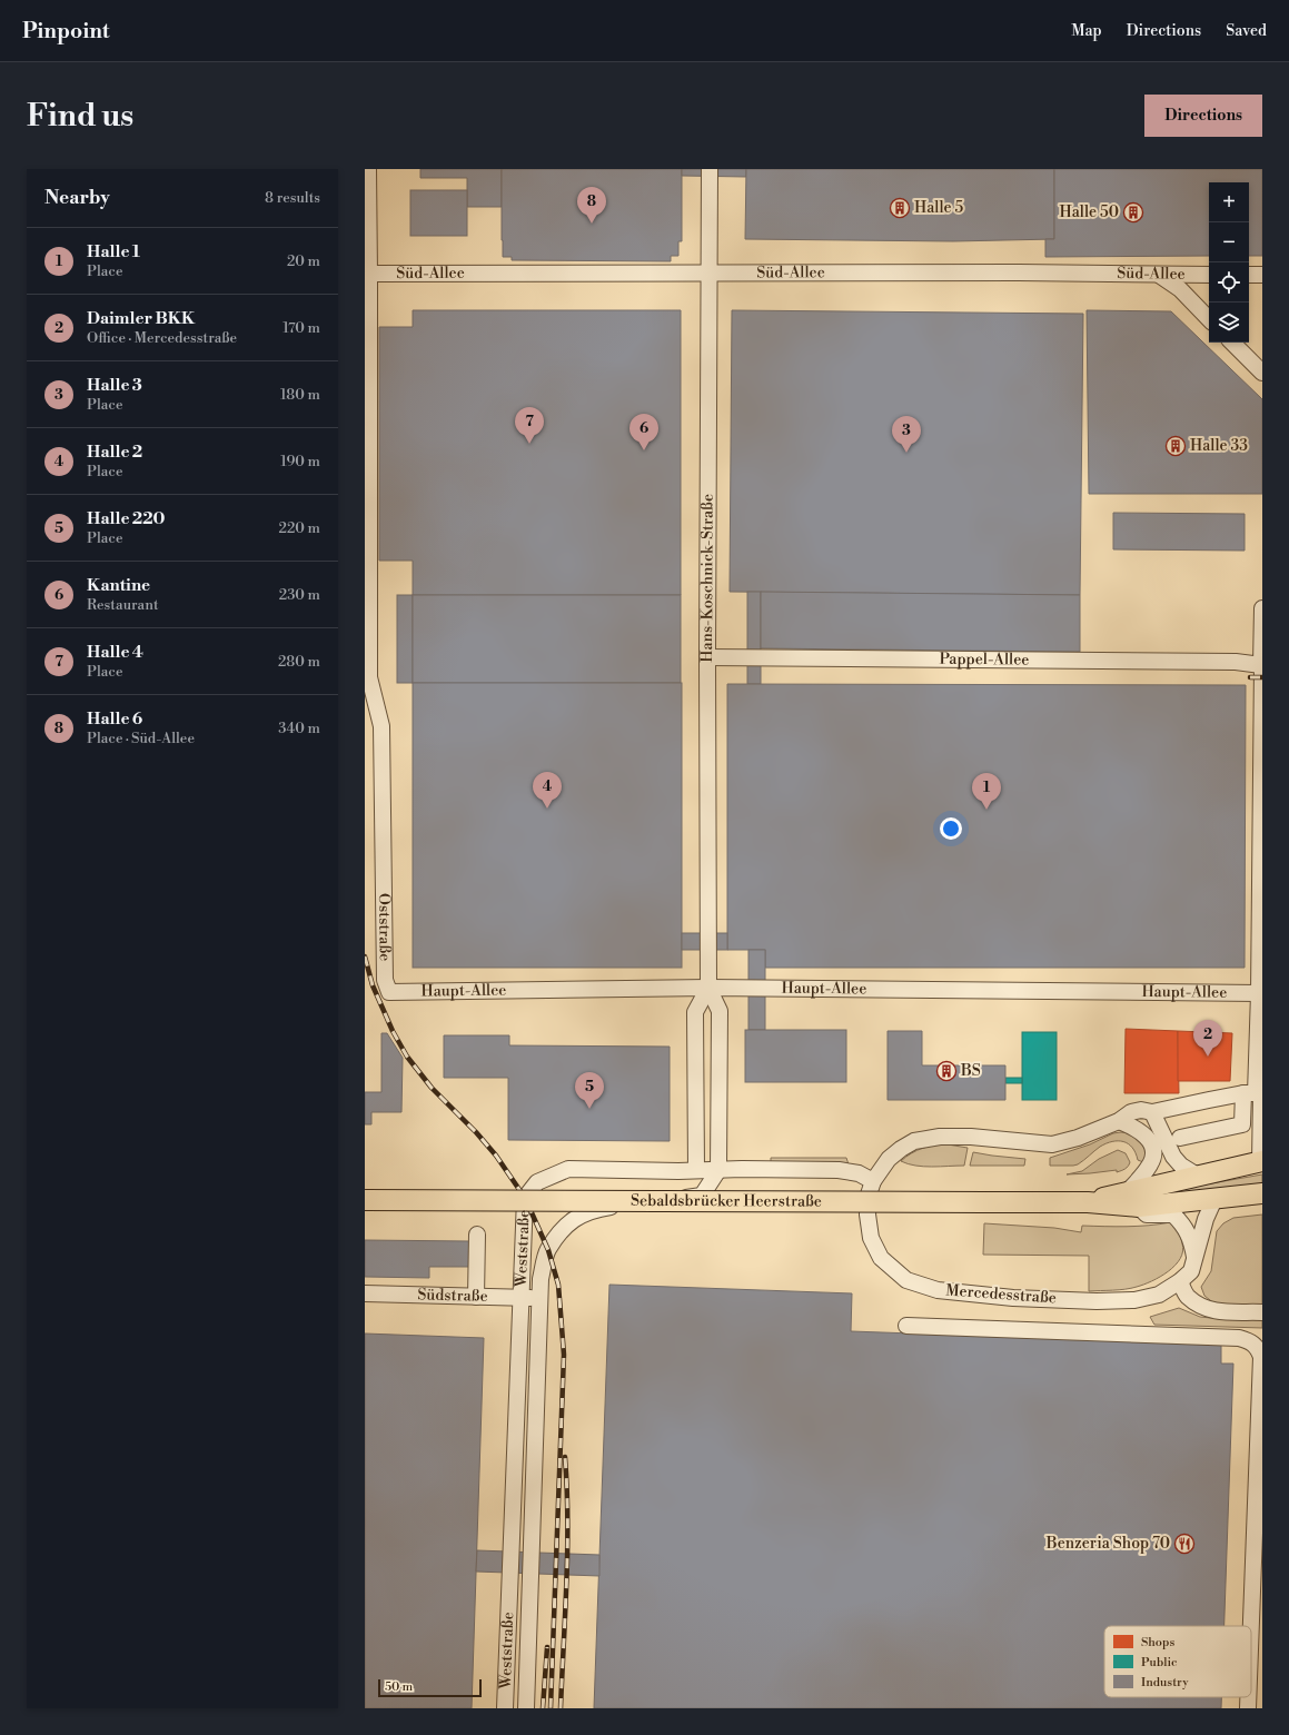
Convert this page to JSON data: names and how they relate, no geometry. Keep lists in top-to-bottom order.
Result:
{
  "streets": {
    "main road": ["Sebaldsbrücker Heerstraße"],
    "street": [
      "Süd-Allee",
      "Hans-Koschnick-Straße",
      "Pappel-Allee",
      "Oststraße",
      "Haupt-Allee",
      "Weststraße",
      "Mercedesstraße",
      "Südstraße"
    ]
  },
  "crossings": [
    ["Süd-Allee", "Hans-Koschnick-Straße"],
    ["Süd-Allee", "Oststraße"],
    ["Hans-Koschnick-Straße", "Pappel-Allee"],
    ["Hans-Koschnick-Straße", "Haupt-Allee"],
    ["Hans-Koschnick-Straße", "Weststraße"],
    ["Oststraße", "Haupt-Allee"],
    ["Sebaldsbrücker Heerstraße", "Mercedesstraße"],
    ["Weststraße", "Mercedesstraße"],
    ["Weststraße", "Südstraße"]
  ],
  "places": {
    "building": [
      "Halle 5",
      "Halle 50",
      "Halle 33",
      "BS"
    ],
    "restaurant": ["Benzeria Shop 70"]
  },
  "legend": ["Shops", "Public", "Industry"],
  "scale_bar": "50 m",
  "page": {
    "header": "Pinpoint",
    "nav": ["Map", "Directions", "Saved"],
    "buttons": "Directions",
    "title": "Find us",
    "heading": ["Nearby", "8 results"],
    "map_buttons": ["+", "−"],
    "pins": [
      "8",
      "7",
      "6",
      "3",
      "4",
      "1",
      "2",
      "5"
    ],
    "list": [
      {
        "mark": "1",
        "name": "Halle 1",
        "note": "Place",
        "value": "20 m"
      },
      {
        "mark": "2",
        "name": "Daimler BKK",
        "note": "Office · Mercedesstraße",
        "value": "170 m"
      },
      {
        "mark": "3",
        "name": "Halle 3",
        "note": "Place",
        "value": "180 m"
      },
      {
        "mark": "4",
        "name": "Halle 2",
        "note": "Place",
        "value": "190 m"
      },
      {
        "mark": "5",
        "name": "Halle 220",
        "note": "Place",
        "value": "220 m"
      },
      {
        "mark": "6",
        "name": "Kantine",
        "note": "Restaurant",
        "value": "230 m"
      },
      {
        "mark": "7",
        "name": "Halle 4",
        "note": "Place",
        "value": "280 m"
      },
      {
        "mark": "8",
        "name": "Halle 6",
        "note": "Place · Süd-Allee",
        "value": "340 m"
      }
    ],
    "scale": "50 m"
  }
}
